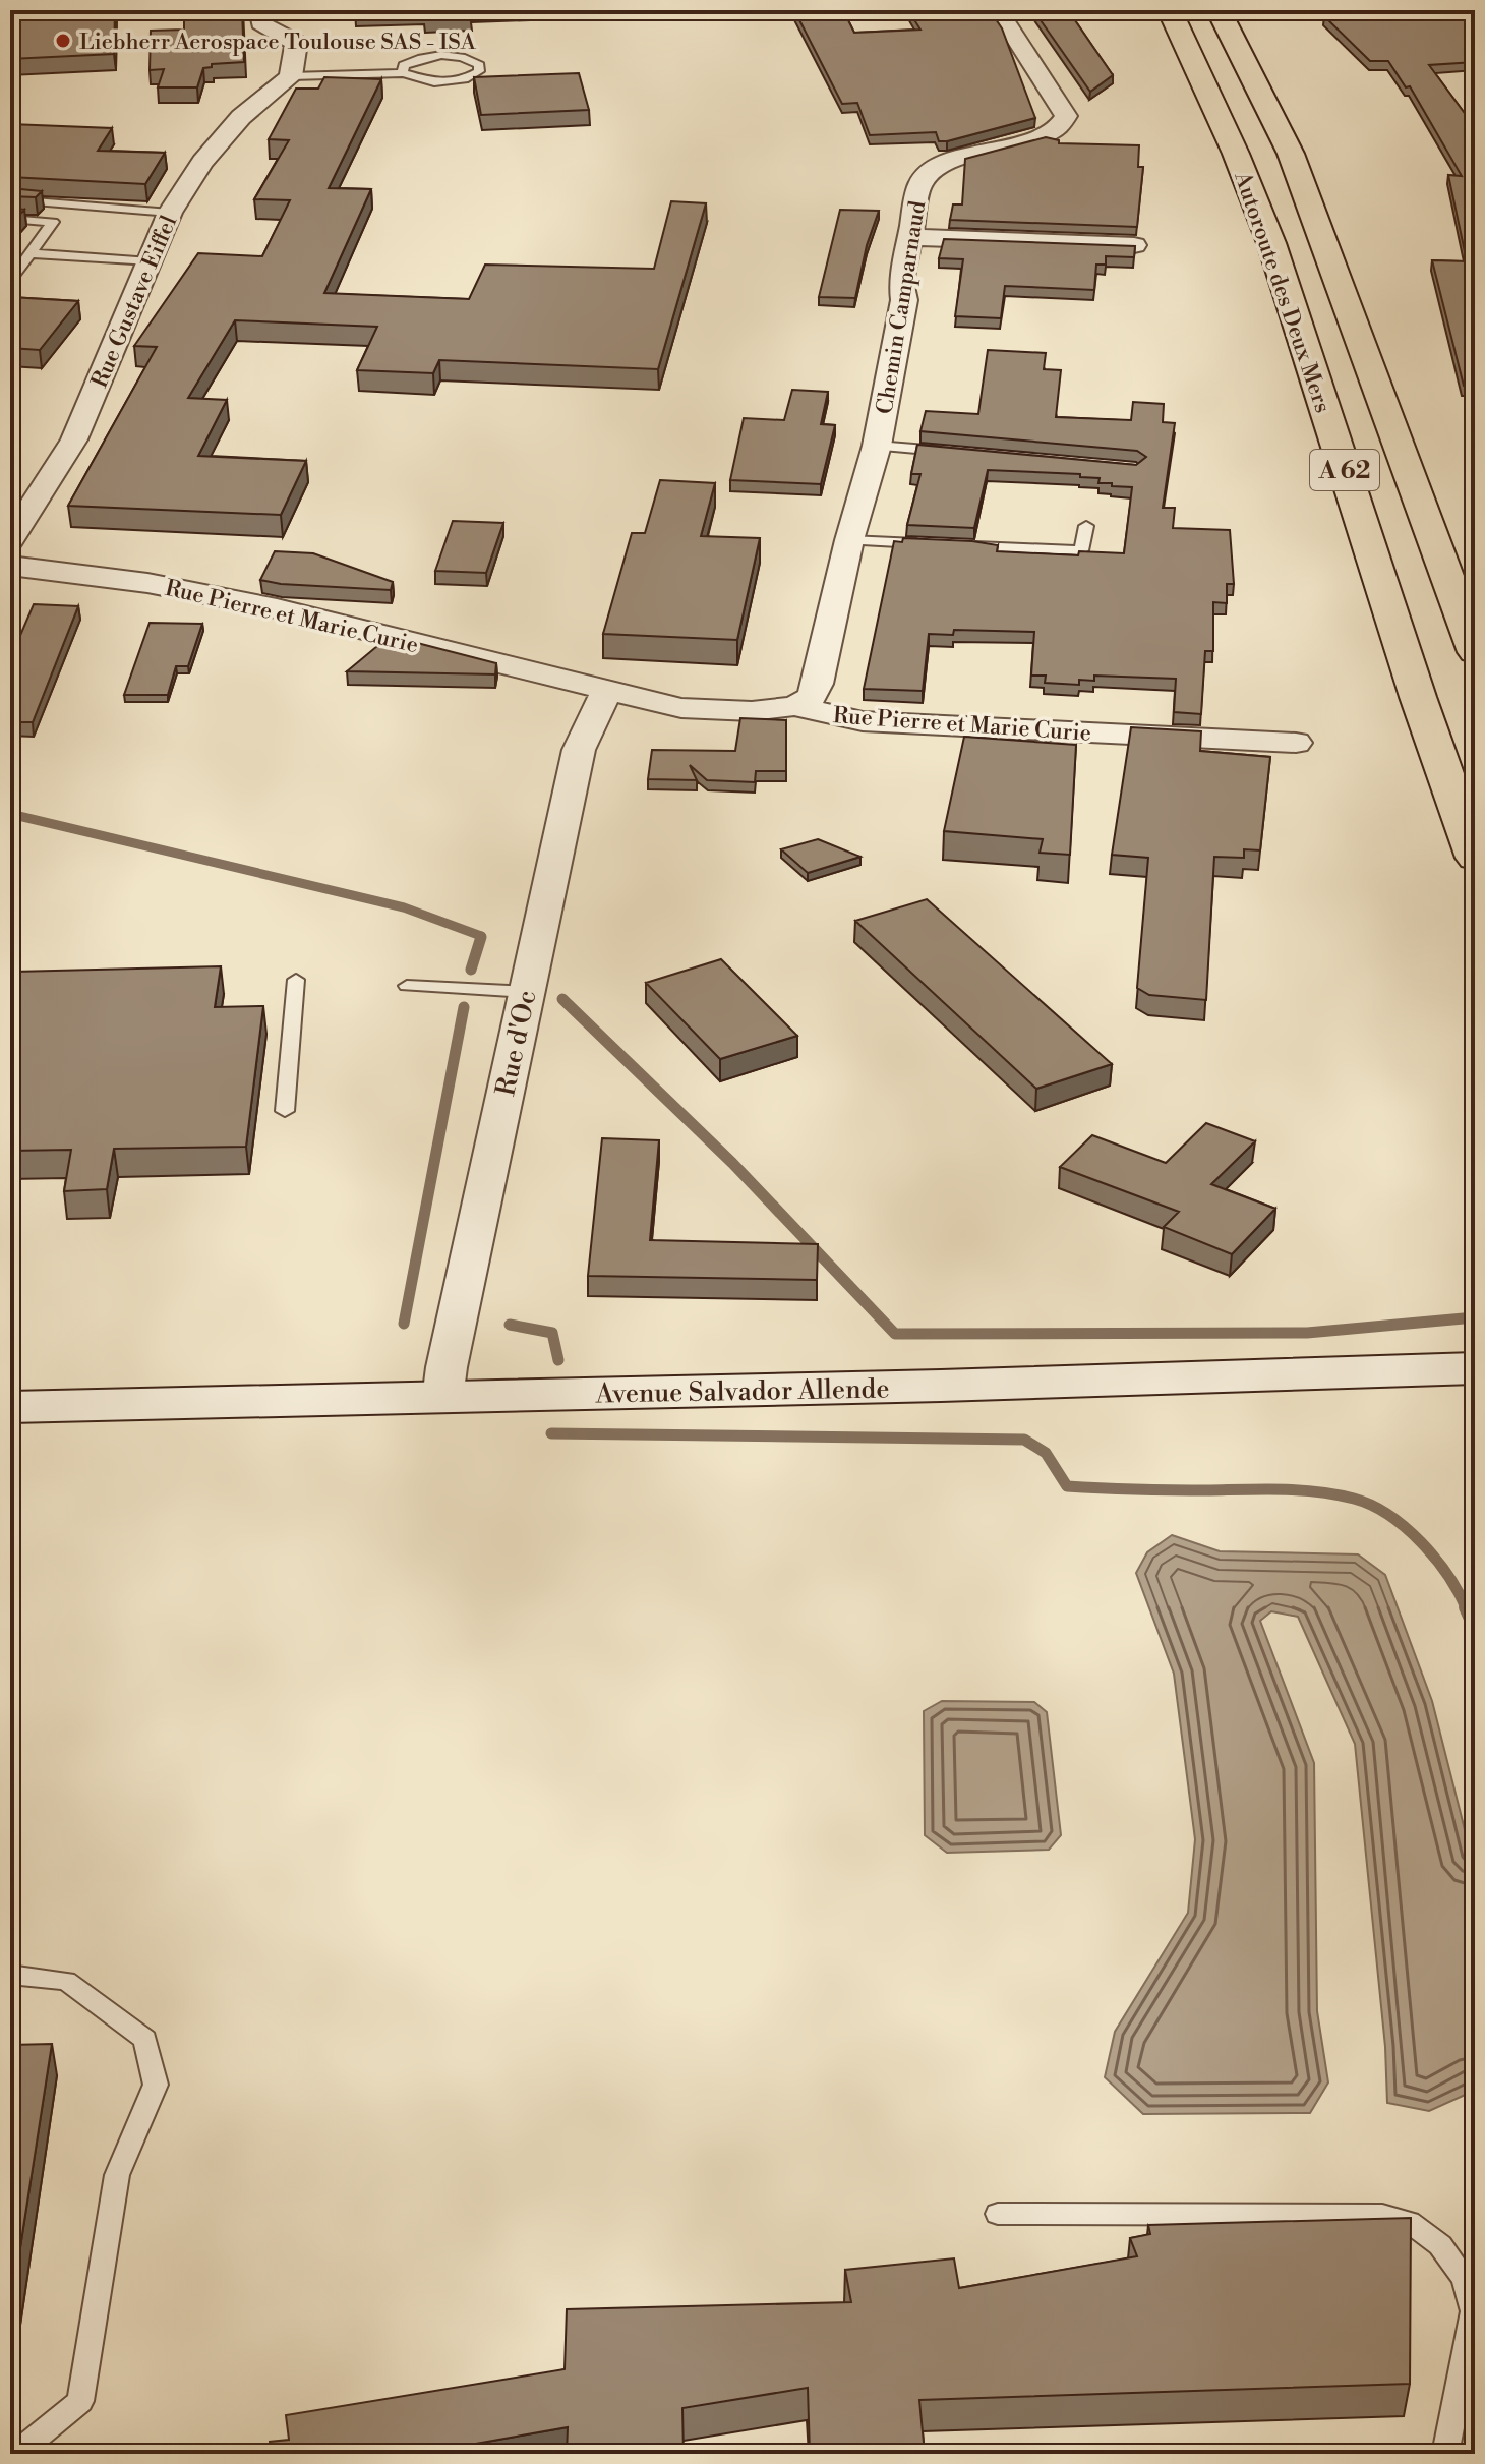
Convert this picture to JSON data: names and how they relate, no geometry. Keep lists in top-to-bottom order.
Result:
{
  "streets": {
    "highway": ["Autoroute des Deux Mers", "A 62"],
    "street": [
      "Rue Gustave Eiffel",
      "Chemin Camparnaud",
      "Rue Pierre et Marie Curie",
      "Rue d'Oc",
      "Avenue Salvador Allende"
    ]
  },
  "crossings": [
    ["Chemin Camparnaud", "Rue Pierre et Marie Curie"],
    ["Rue Pierre et Marie Curie", "Rue d'Oc"],
    ["Rue d'Oc", "Avenue Salvador Allende"]
  ],
  "places": ["Liebherr Aerospace Toulouse SAS - ISA"]
}
